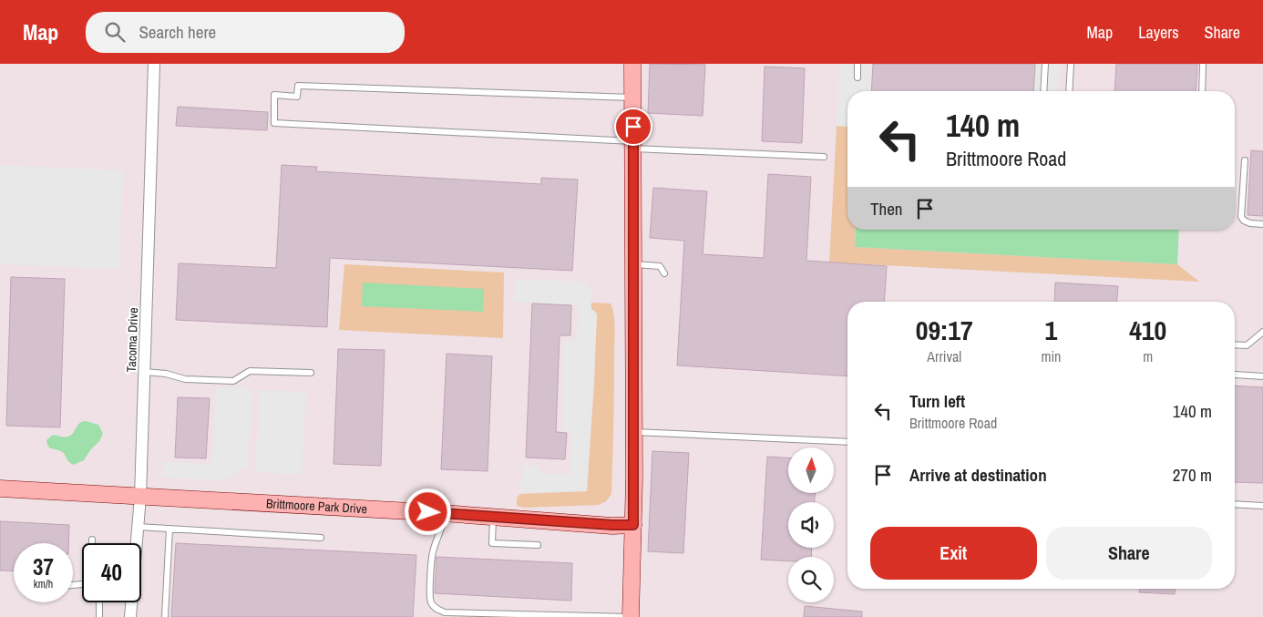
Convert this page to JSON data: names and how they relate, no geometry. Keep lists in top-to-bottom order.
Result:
{
  "streets": {
    "street": ["Tacoma Drive", "Brittmoore Park Drive"]
  },
  "crossings": [
    ["Tacoma Drive", "Brittmoore Park Drive"]
  ],
  "north": "top",
  "page": {
    "header": "Map",
    "search": "Search here",
    "nav": ["Map", "Layers", "Share"],
    "turn": ["140 m", "Brittmoore Road"],
    "then": "Then",
    "eta": [
      "09:17",
      "Arrival",
      "1",
      "min",
      "410",
      "m"
    ],
    "list": [
      {
        "name": "Turn left",
        "note": "Brittmoore Road",
        "value": "140 m"
      },
      {
        "name": "Arrive at destination",
        "value": "270 m"
      }
    ],
    "buttons": ["Exit", "Share"],
    "speed": "37 km/h",
    "limit": "40"
  }
}
